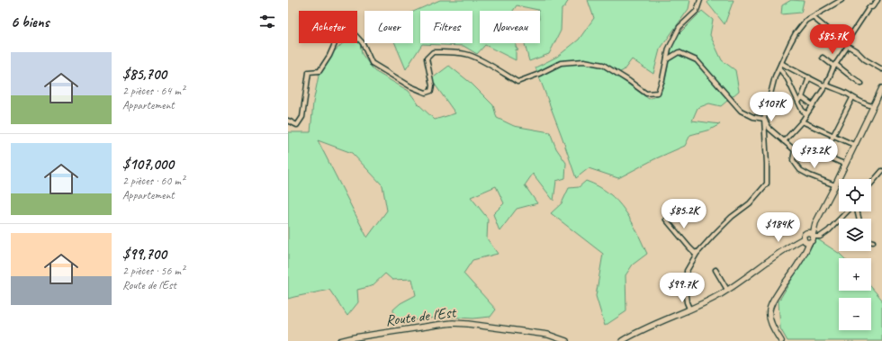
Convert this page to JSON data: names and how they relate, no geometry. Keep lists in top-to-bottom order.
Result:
{
  "streets": {
    "main road": ["Route de l'Est"]
  },
  "page": {
    "heading": "6 biens",
    "chip": [
      "Acheter",
      "Louer",
      "Filtres",
      "Nouveau"
    ],
    "price": [
      "$85.7K",
      "$107K",
      "$73.2K",
      "$85.2K",
      "$184K",
      "$99.7K"
    ],
    "list": [
      {
        "name": "$85,700",
        "note": "2 pièces · 64 m² · Appartement"
      },
      {
        "name": "$107,000",
        "note": "2 pièces · 60 m² · Appartement"
      },
      {
        "name": "$99,700",
        "note": "2 pièces · 56 m² · Route de l'Est"
      }
    ],
    "map_buttons": ["+", "−"]
  }
}
